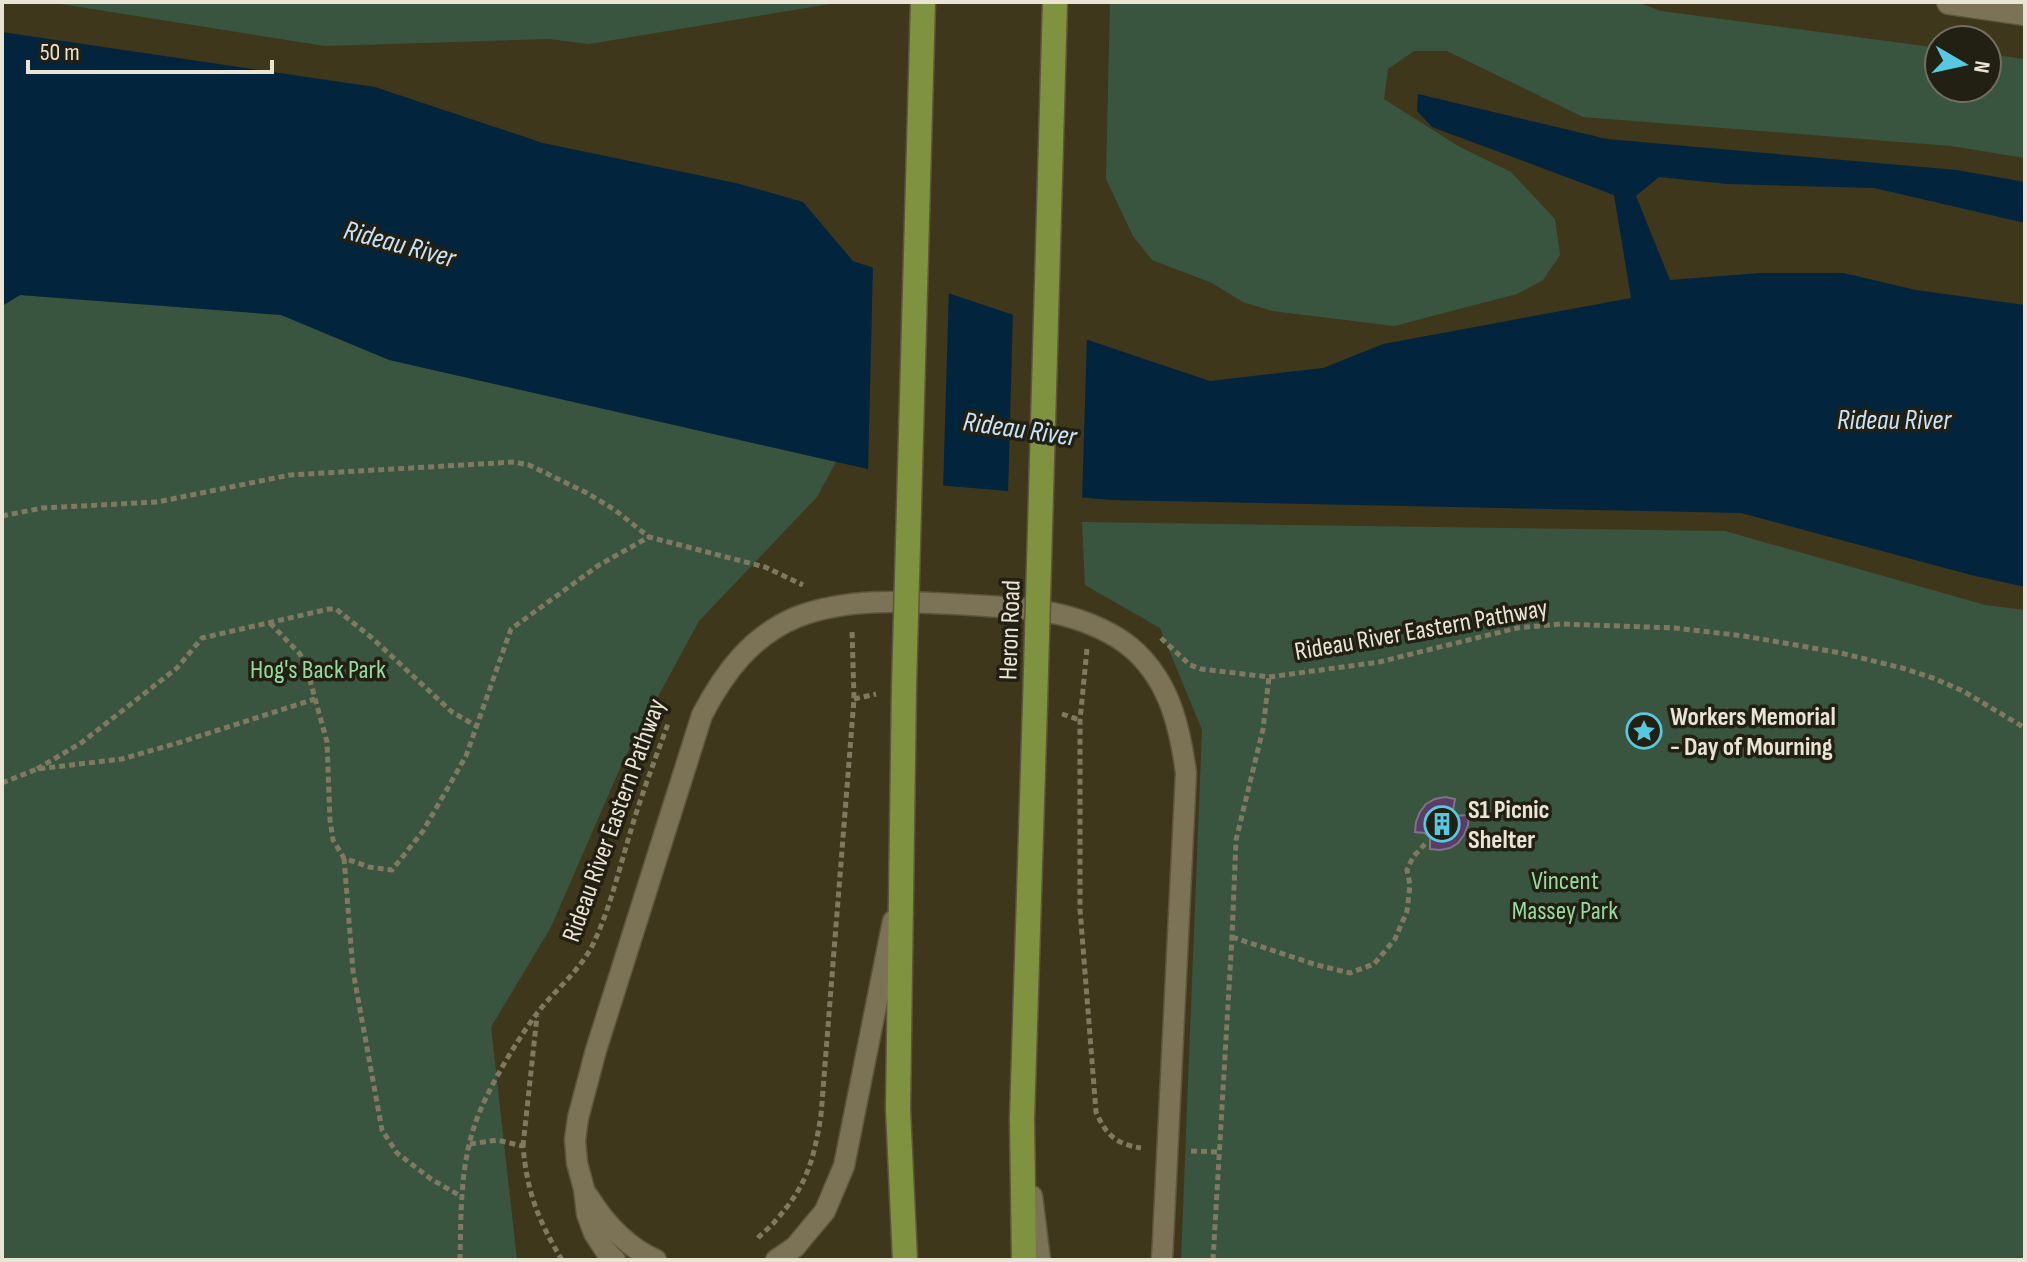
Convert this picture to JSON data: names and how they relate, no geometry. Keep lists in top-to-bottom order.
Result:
{
  "streets": {
    "main road": ["Heron Road"],
    "path": ["Rideau River Eastern Pathway"]
  },
  "water": ["Rideau River"],
  "parks": ["Hog's Back Park", "Vincent Massey Park"],
  "places": {
    "place": ["Workers Memorial - Day of Mourning"],
    "building": ["S1 Picnic Shelter"]
  },
  "scale_bar": "50 m",
  "north": "right"
}
